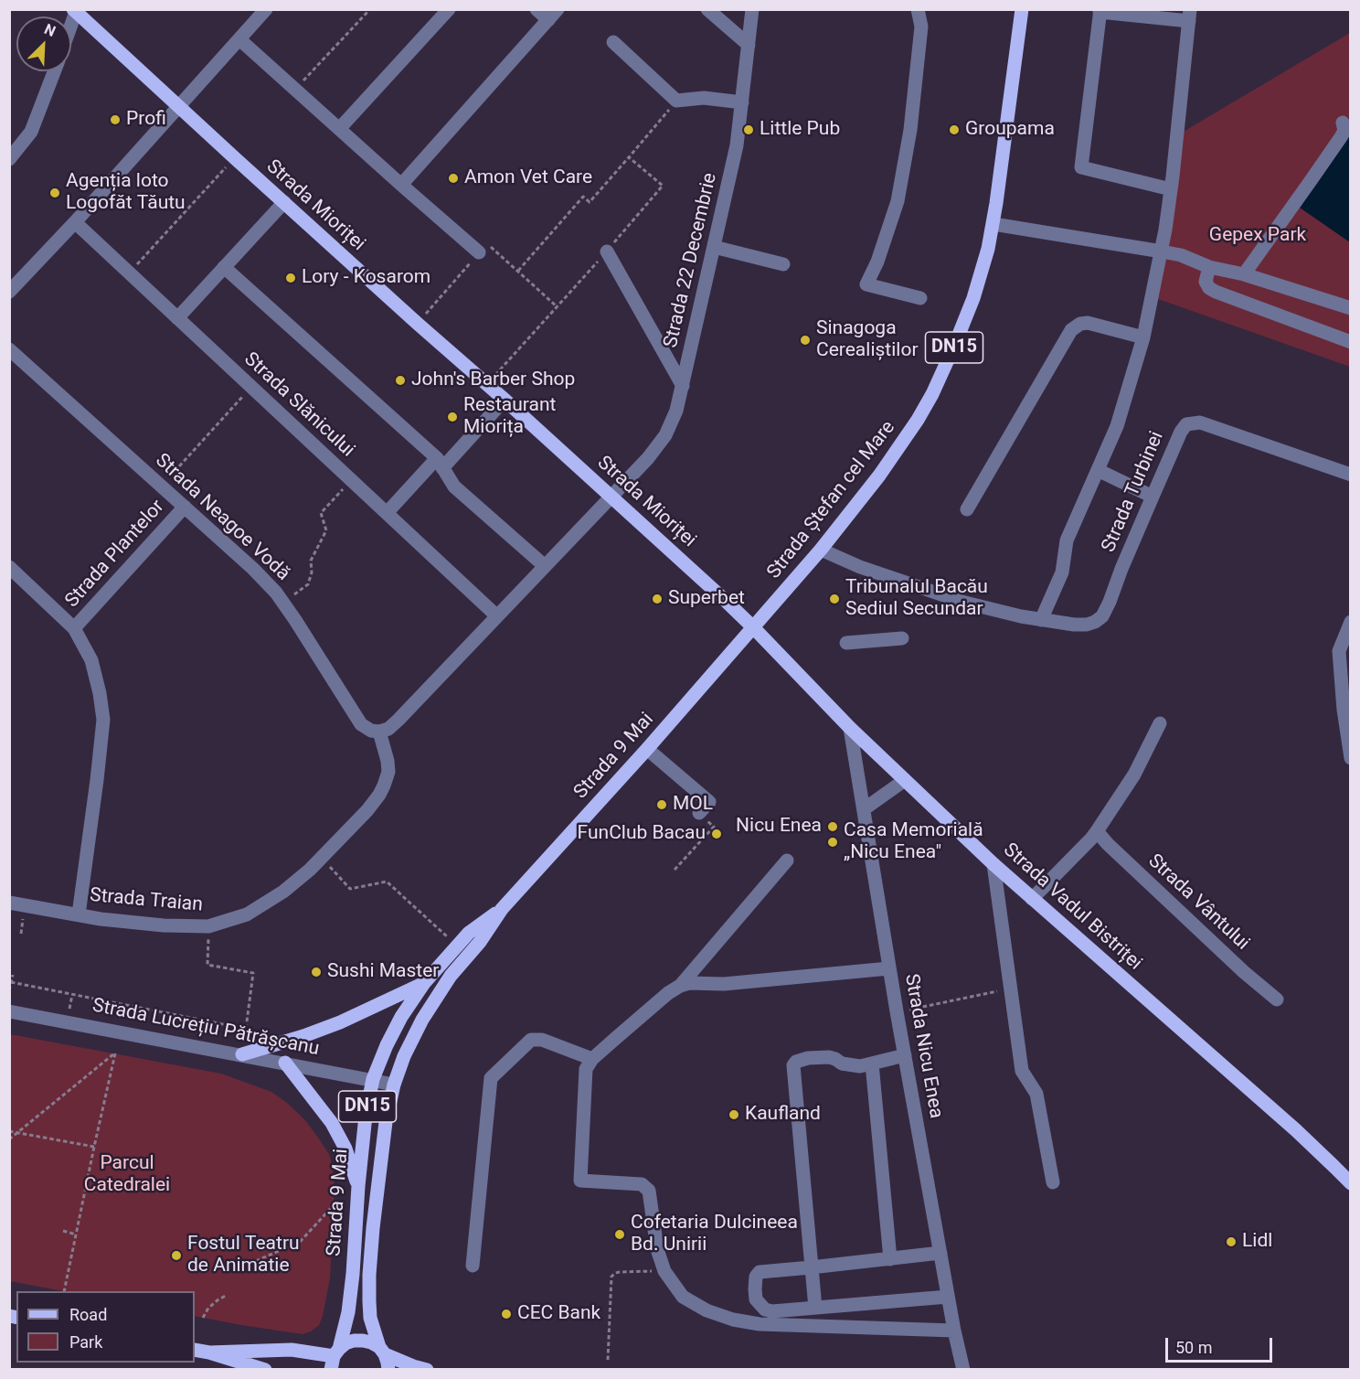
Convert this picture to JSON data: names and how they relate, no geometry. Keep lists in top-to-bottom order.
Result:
{
  "streets": {
    "main road": [
      "Strada Mioriței",
      "DN15",
      "Strada Ștefan cel Mare",
      "Strada 9 Mai",
      "Strada Vadul Bistriței"
    ],
    "street": [
      "Strada 22 Decembrie",
      "Strada Slănicului",
      "Strada Turbinei",
      "Strada Neagoe Vodă",
      "Strada Plantelor",
      "Strada Traian",
      "Strada Vântului",
      "Strada Lucrețiu Pătrășcanu",
      "Strada Nicu Enea"
    ]
  },
  "crossings": [
    ["Strada Mioriței", "Strada 22 Decembrie"],
    ["Strada Mioriței", "Strada Ștefan cel Mare"],
    ["Strada Mioriței", "Strada 9 Mai"],
    ["Strada Mioriței", "Strada Vadul Bistriței"],
    ["Strada Turbinei", "Strada Ștefan cel Mare"],
    ["Strada Ștefan cel Mare", "Strada 9 Mai"],
    ["Strada Ștefan cel Mare", "Strada Vadul Bistriței"],
    ["Strada Neagoe Vodă", "Strada Plantelor"],
    ["Strada Neagoe Vodă", "Strada Traian"],
    ["Strada Plantelor", "Strada Traian"],
    ["Strada 9 Mai", "Strada Vadul Bistriței"],
    ["Strada 9 Mai", "Strada Lucrețiu Pătrășcanu"],
    ["Strada Vadul Bistriței", "Strada Nicu Enea"]
  ],
  "parks": ["Gepex Park", "Parcul Catedralei"],
  "places": [
    "Profi",
    "Little Pub",
    "Groupama",
    "Amon Vet Care",
    "Agenția loto Logofăt Tăutu",
    "Lory - Kosarom",
    "Sinagoga Cerealiștilor",
    "John's Barber Shop",
    "Restaurant Miorița",
    "Superbet",
    "Tribunalul Bacău Sediul Secundar",
    "MOL",
    "Nicu Enea",
    "FunClub Bacau",
    "Casa Memorială „Nicu Enea\"",
    "Sushi Master",
    "Kaufland",
    "Cofetaria Dulcineea Bd. Unirii",
    "Lidl",
    "Fostul Teatru de Animatie",
    "CEC Bank"
  ],
  "legend": ["Road", "Park"],
  "scale_bar": "50 m",
  "north": "top right"
}
